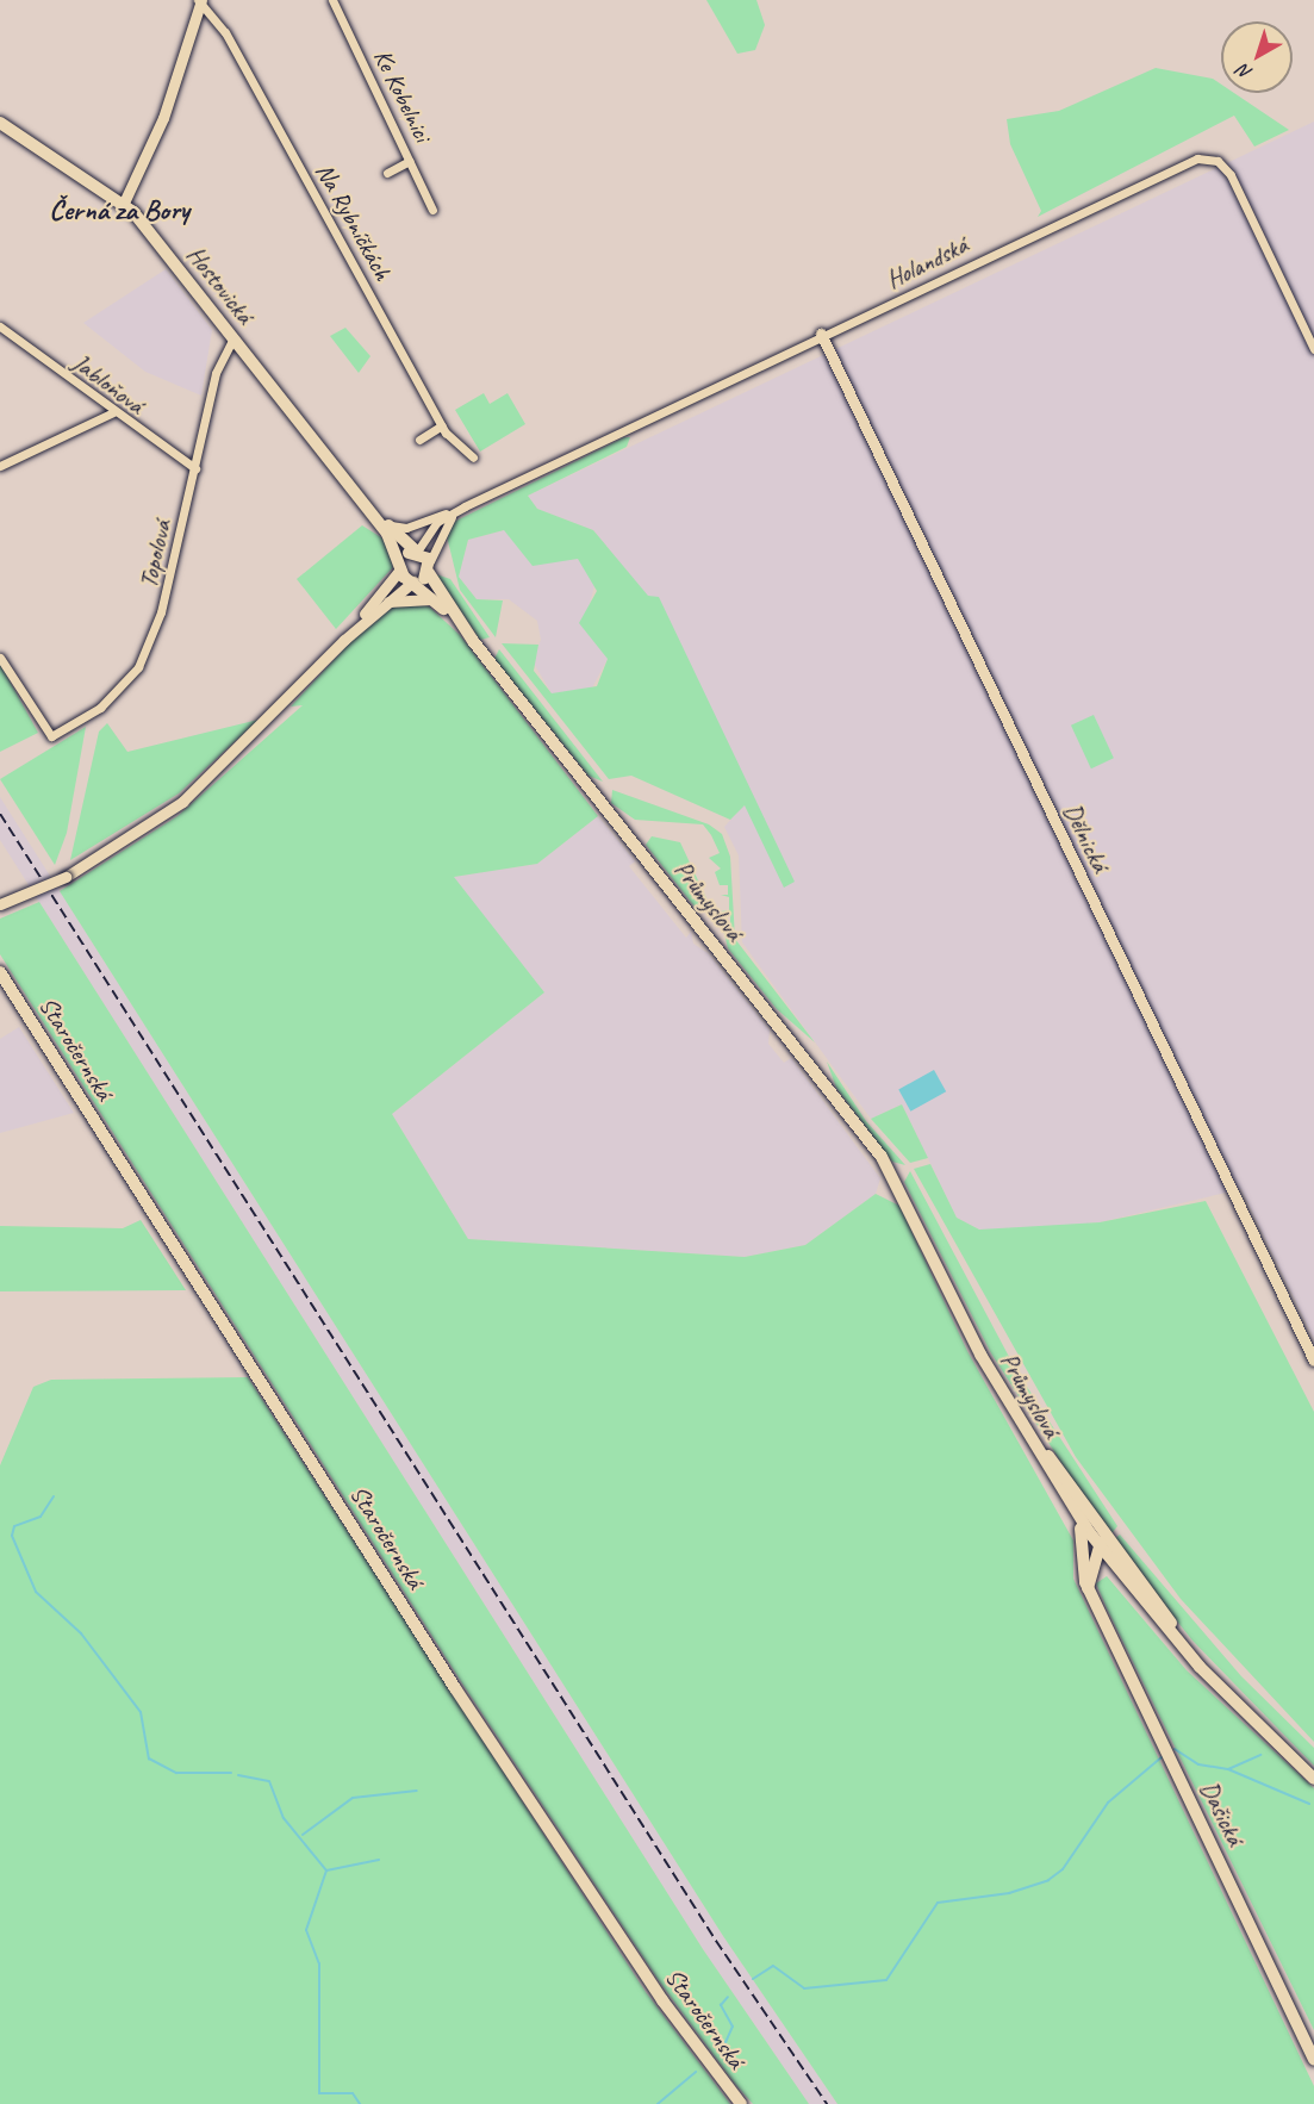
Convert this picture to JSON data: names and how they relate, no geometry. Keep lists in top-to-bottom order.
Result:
{
  "streets": {
    "main road": [
      "Hostovická",
      "Průmyslová",
      "Staročernská",
      "Dašická"
    ],
    "street": [
      "Ke Kobelnici",
      "Na Rybníčkách",
      "Holandská",
      "Jabloňová",
      "Topolová",
      "Dělnická"
    ]
  },
  "crossings": [
    ["Holandská", "Hostovická"],
    ["Holandská", "Dělnická"],
    ["Holandská", "Průmyslová"],
    ["Hostovická", "Topolová"],
    ["Hostovická", "Průmyslová"],
    ["Jabloňová", "Topolová"],
    ["Průmyslová", "Dašická"]
  ],
  "districts": ["Černá za Bory"],
  "north": "bottom left"
}
